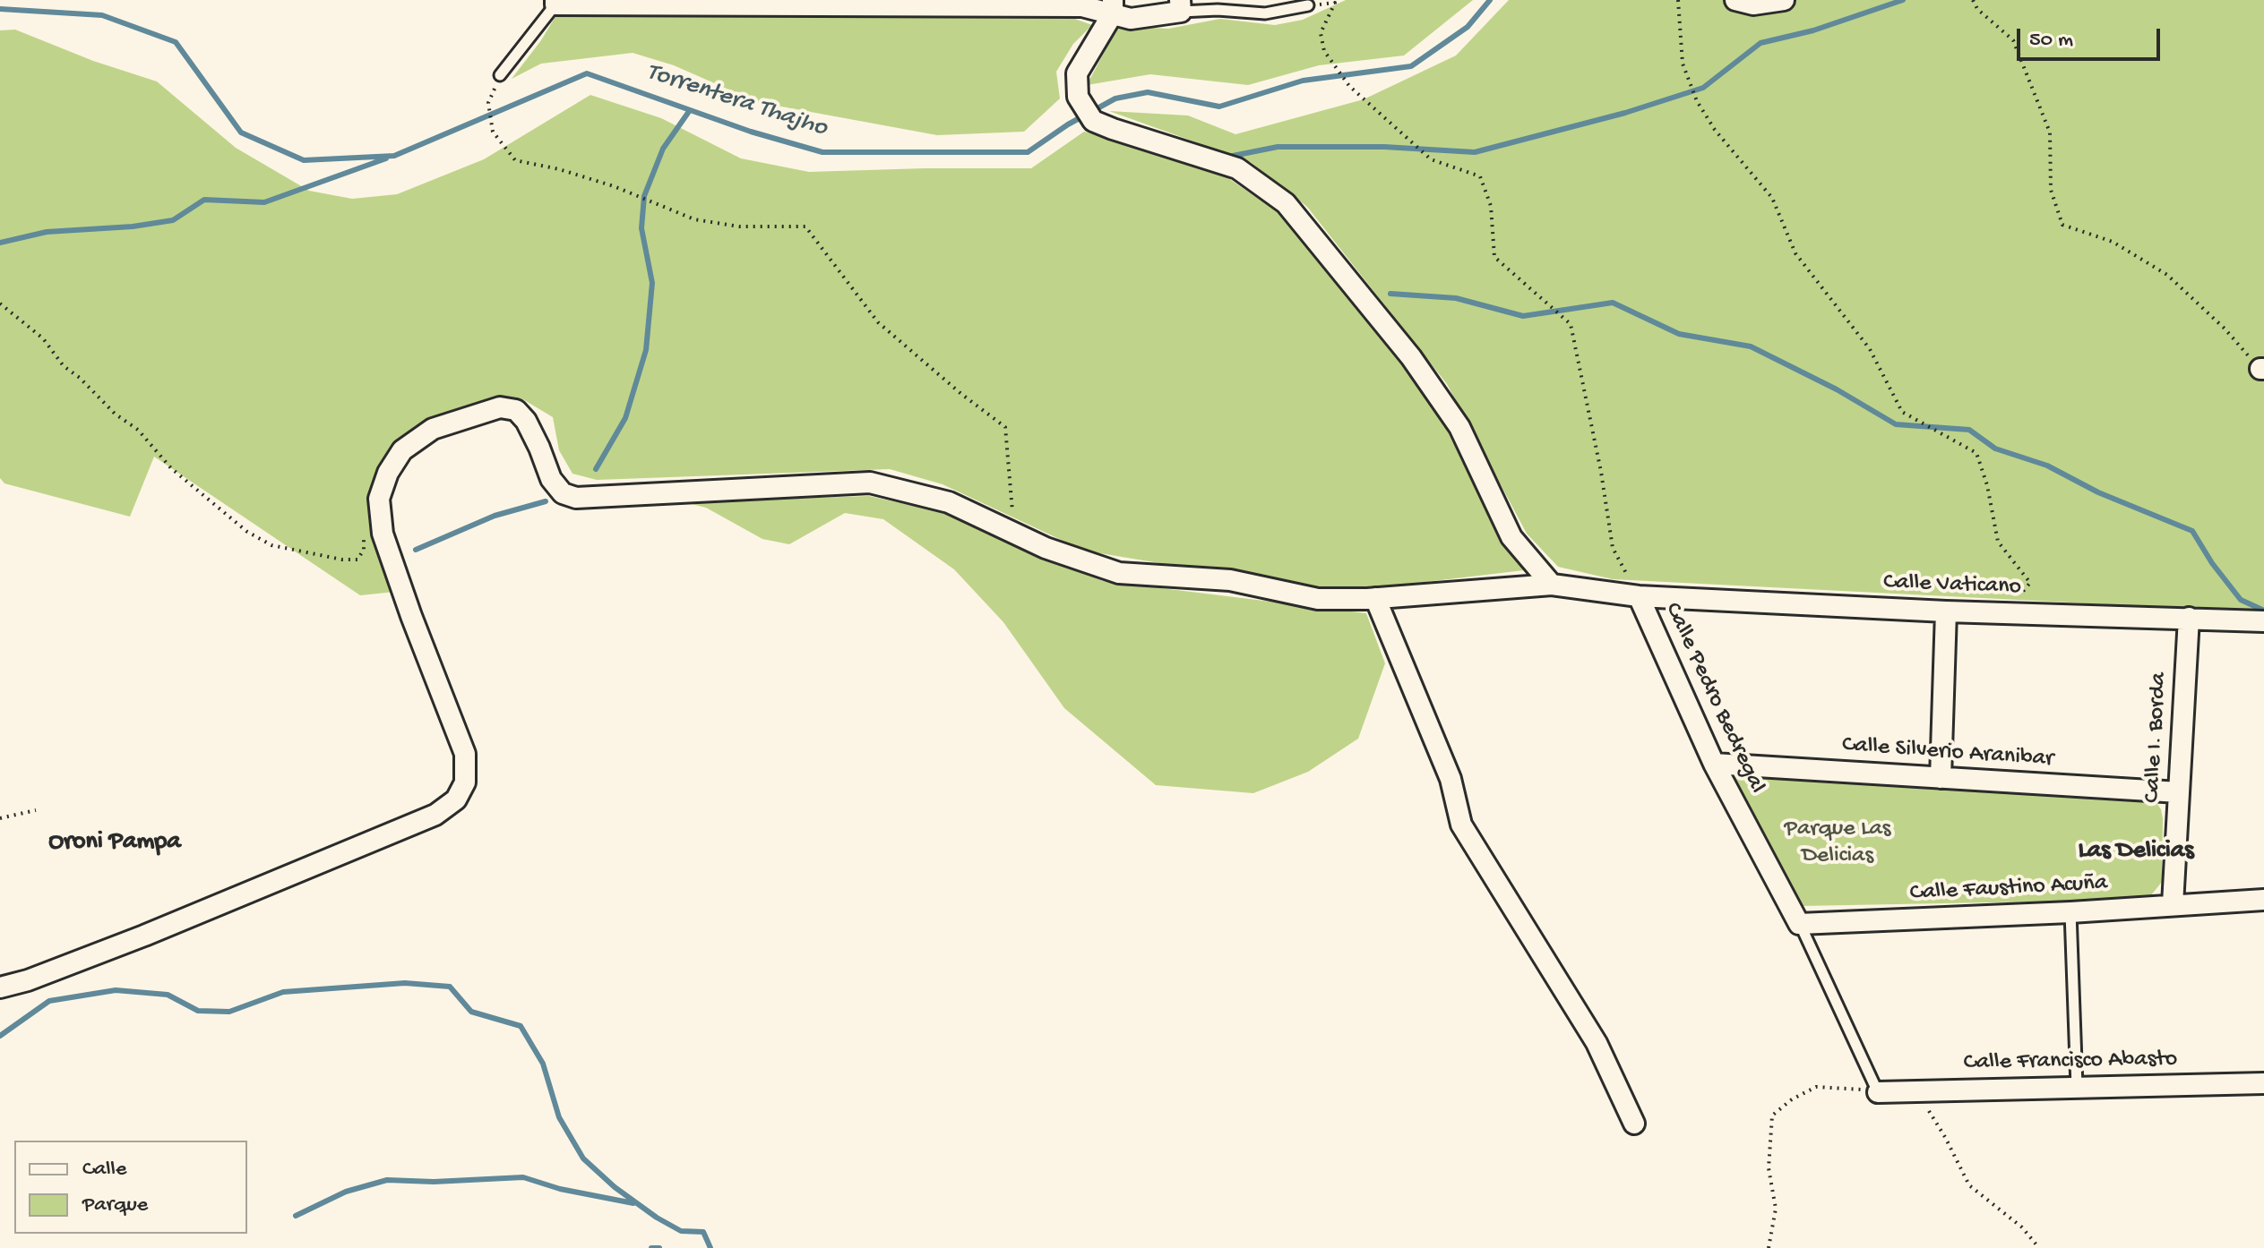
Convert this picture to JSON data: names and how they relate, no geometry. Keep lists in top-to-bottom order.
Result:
{
  "streets": {
    "street": [
      "Calle Vaticano",
      "Calle Pedro Bedregal",
      "Calle I. Borda",
      "Calle Silverio Aranibar",
      "Calle Faustino Acuña",
      "Calle Francisco Abasto"
    ]
  },
  "crossings": [
    ["Calle Vaticano", "Calle Pedro Bedregal"],
    ["Calle Vaticano", "Calle I. Borda"],
    ["Calle Pedro Bedregal", "Calle Silverio Aranibar"],
    ["Calle Pedro Bedregal", "Calle Faustino Acuña"],
    ["Calle Pedro Bedregal", "Calle Francisco Abasto"],
    ["Calle I. Borda", "Calle Silverio Aranibar"],
    ["Calle I. Borda", "Calle Faustino Acuña"]
  ],
  "districts": ["Oroni Pampa", "Las Delicias"],
  "water": ["Torrentera Thajho"],
  "parks": ["Parque Las Delicias"],
  "legend": ["Calle", "Parque"],
  "scale_bar": "50 m"
}
